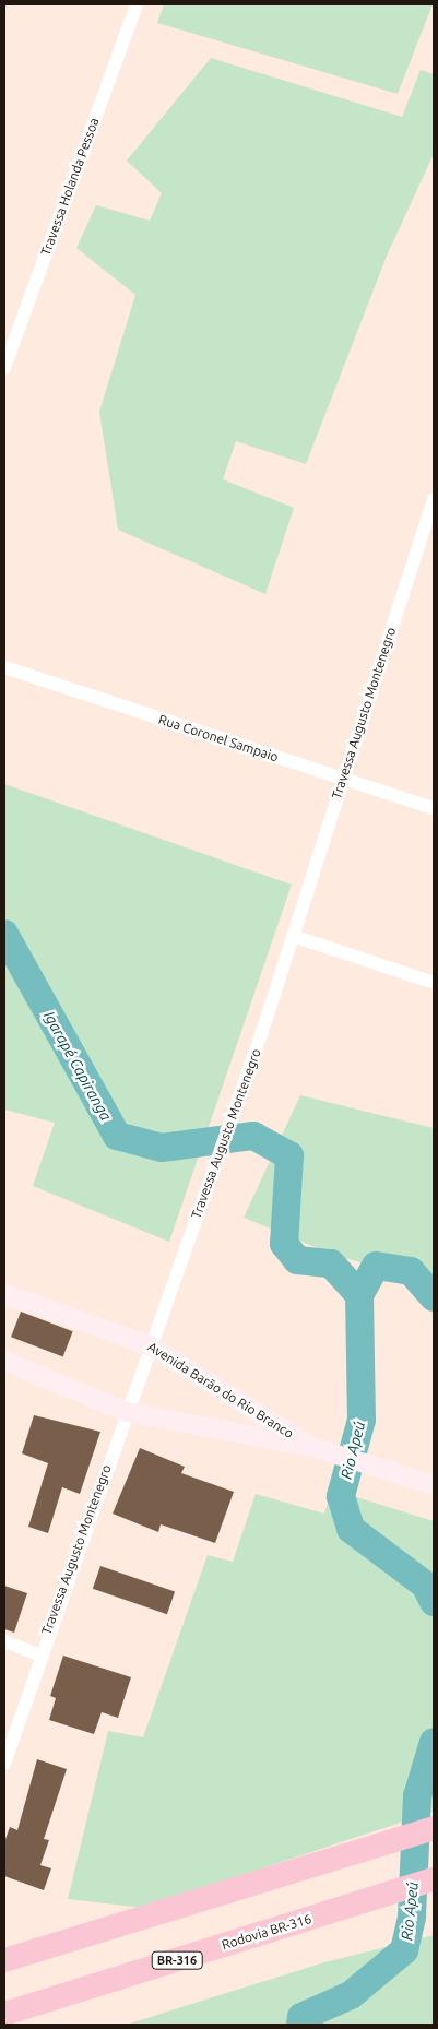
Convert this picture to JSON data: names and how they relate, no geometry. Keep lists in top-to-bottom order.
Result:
{
  "streets": {
    "highway": ["Rodovia BR-316", "BR-316"],
    "main road": ["Avenida Barão do Rio Branco"],
    "street": ["Travessa Holanda Pessoa", "Travessa Augusto Montenegro", "Rua Coronel Sampaio"]
  },
  "crossings": [
    ["Travessa Augusto Montenegro", "Rua Coronel Sampaio"],
    ["Travessa Augusto Montenegro", "Avenida Barão do Rio Branco"]
  ],
  "water": ["Igarapé Capiranga", "Rio Apeú"]
}
